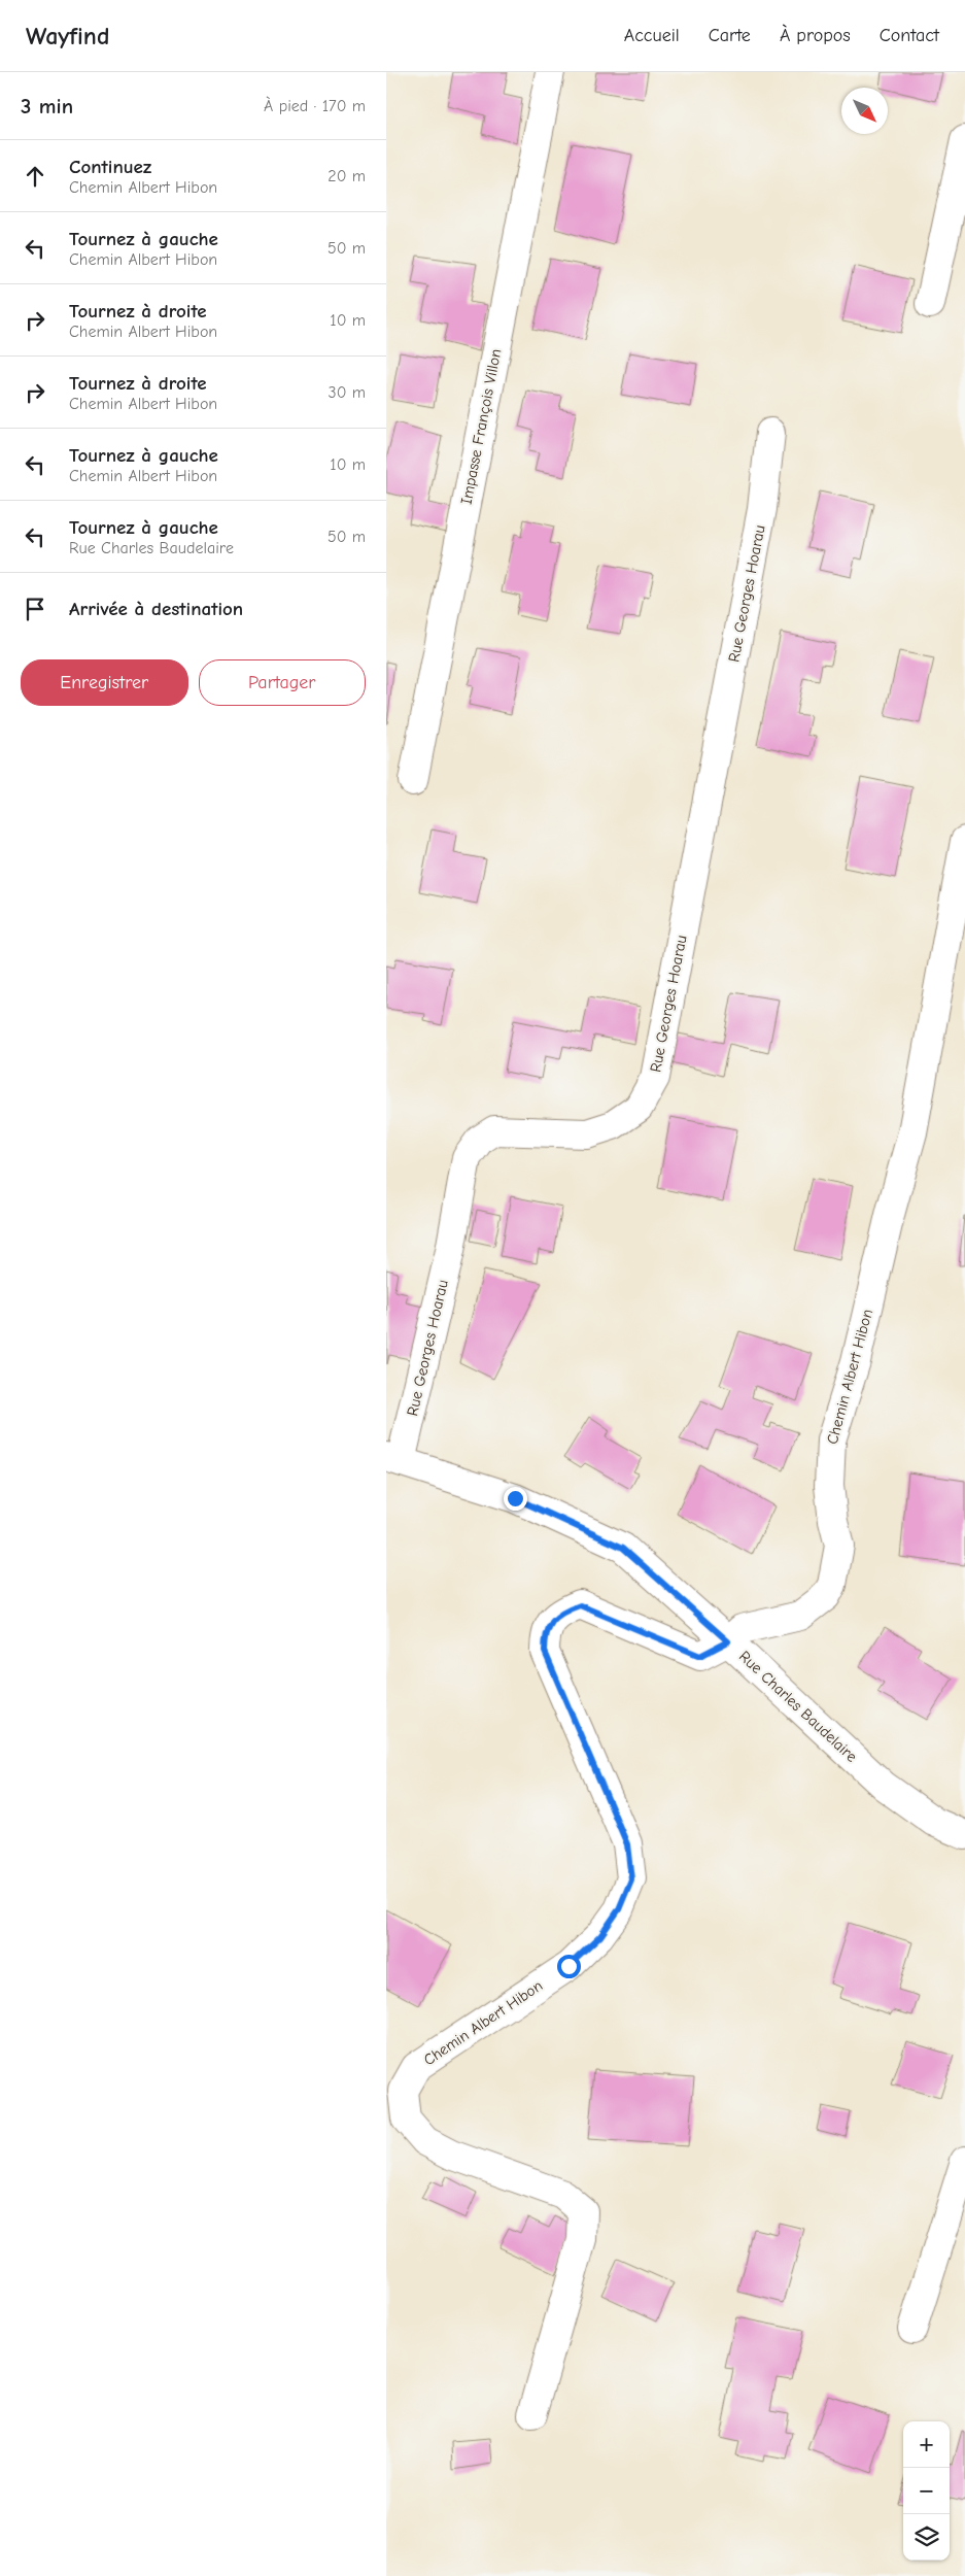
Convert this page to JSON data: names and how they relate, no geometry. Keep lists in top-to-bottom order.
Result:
{
  "streets": {
    "street": [
      "Impasse François Villon",
      "Rue Georges Hoarau",
      "Chemin Albert Hibon",
      "Rue Charles Baudelaire"
    ]
  },
  "crossings": [
    ["Rue Georges Hoarau", "Rue Charles Baudelaire"],
    ["Chemin Albert Hibon", "Rue Charles Baudelaire"]
  ],
  "north": "bottom right",
  "page": {
    "header": "Wayfind",
    "nav": [
      "Accueil",
      "Carte",
      "À propos",
      "Contact"
    ],
    "heading": ["3 min", "À pied · 170 m"],
    "list": [
      ["Continuez", "Chemin Albert Hibon", "20 m"],
      ["Tournez à gauche", "Chemin Albert Hibon", "50 m"],
      ["Tournez à droite", "Chemin Albert Hibon", "10 m"],
      ["Tournez à droite", "Chemin Albert Hibon", "30 m"],
      ["Tournez à gauche", "Chemin Albert Hibon", "10 m"],
      ["Tournez à gauche", "Rue Charles Baudelaire", "50 m"],
      "Arrivée à destination"
    ],
    "buttons": ["Enregistrer", "Partager"],
    "map_buttons": ["+", "−"]
  }
}
